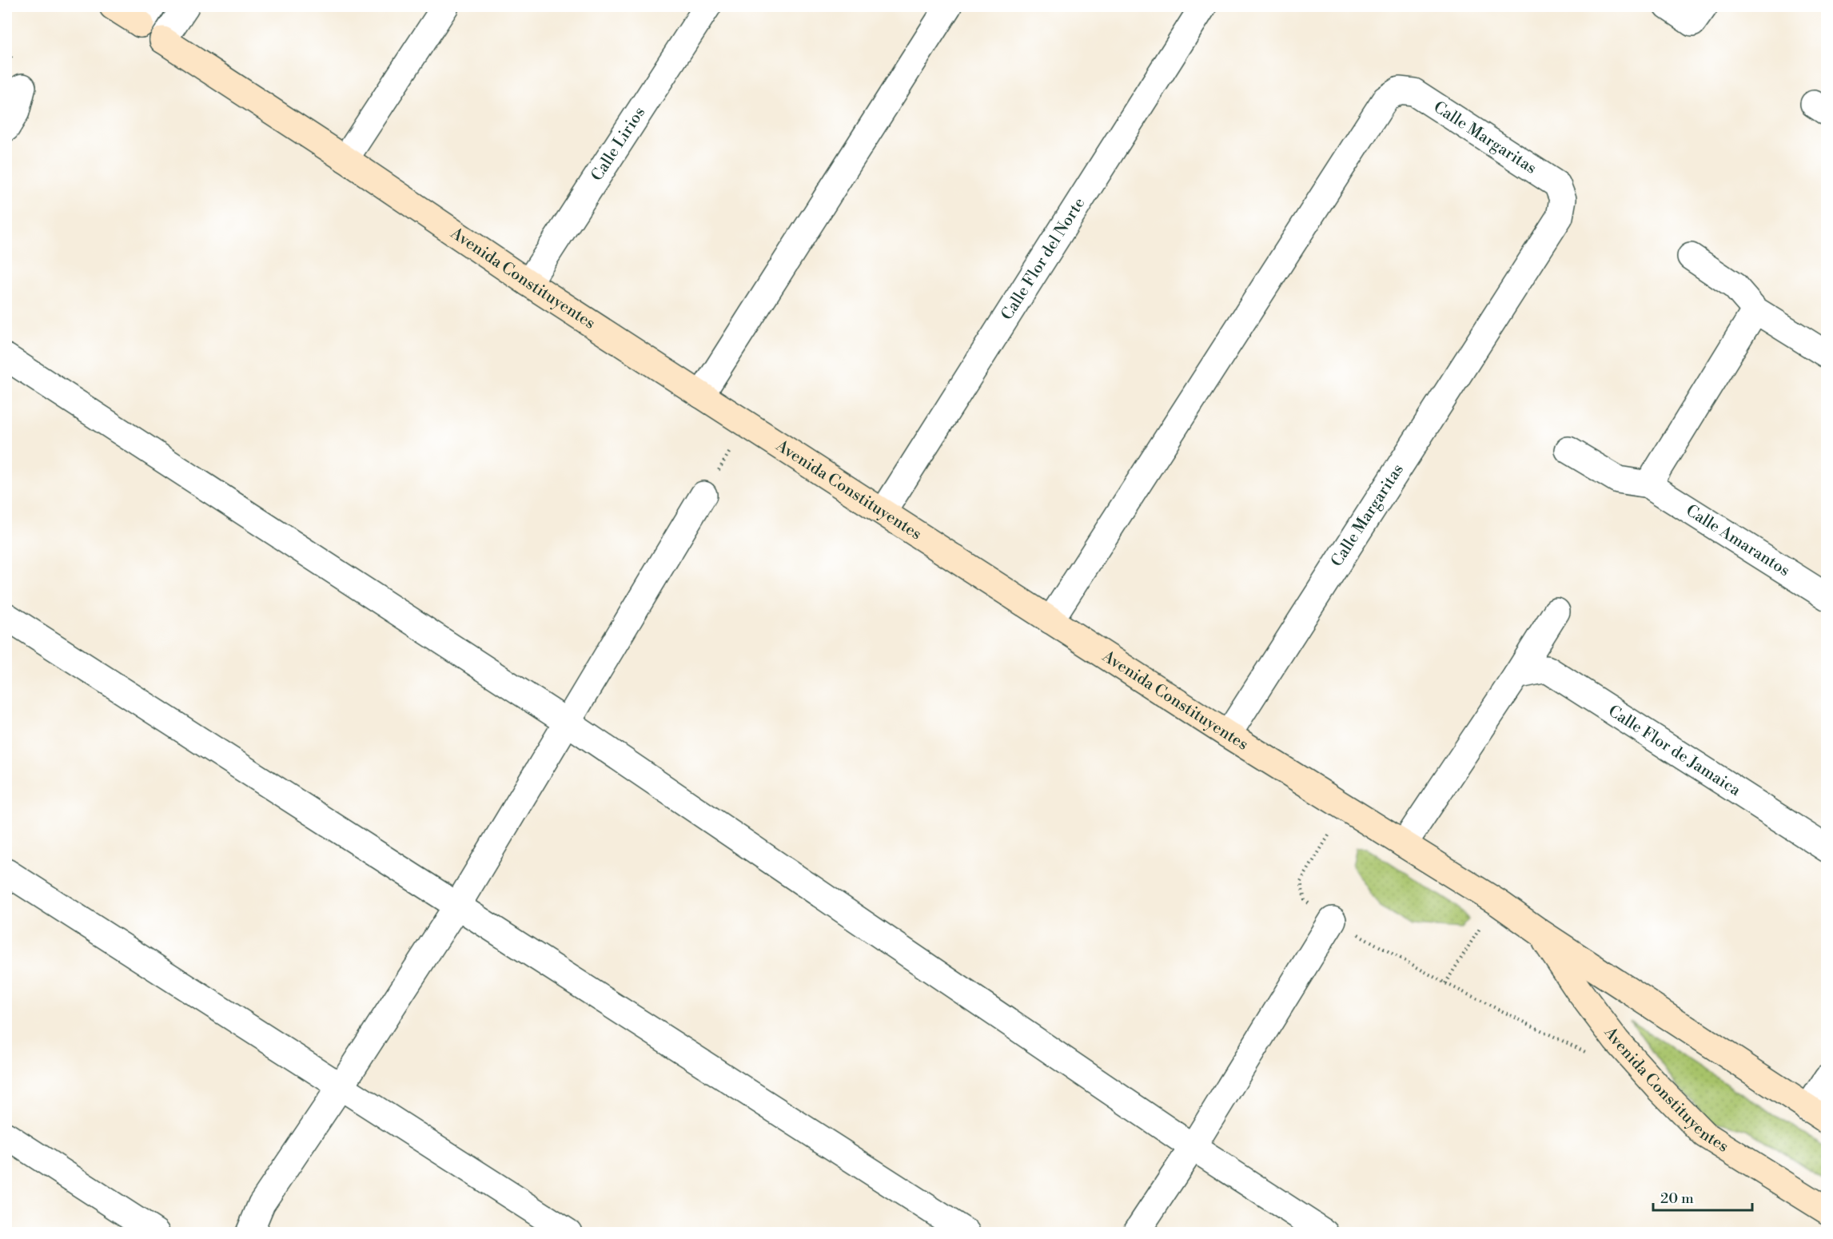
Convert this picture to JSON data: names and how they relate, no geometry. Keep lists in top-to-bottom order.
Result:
{
  "streets": {
    "main road": ["Avenida Constituyentes"],
    "street": [
      "Calle Margaritas",
      "Calle Lirios",
      "Calle Flor del Norte",
      "Calle Amarantos",
      "Calle Flor de Jamaica"
    ]
  },
  "crossings": [
    ["Calle Margaritas", "Avenida Constituyentes"],
    ["Calle Lirios", "Avenida Constituyentes"],
    ["Calle Flor del Norte", "Avenida Constituyentes"]
  ],
  "scale_bar": "20 m"
}
